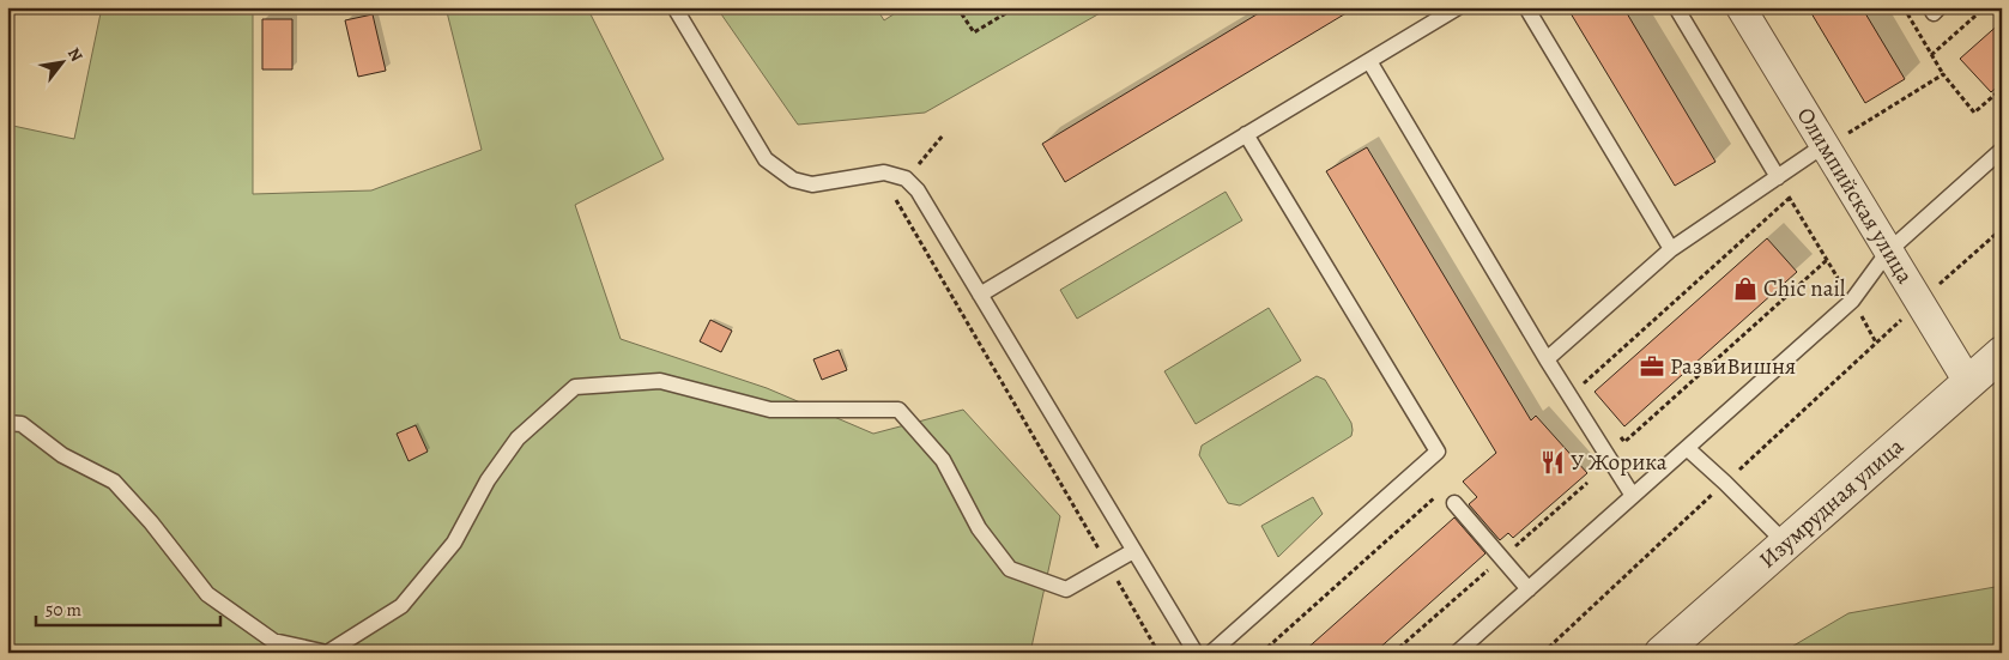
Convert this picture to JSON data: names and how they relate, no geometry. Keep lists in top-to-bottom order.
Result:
{
  "streets": {
    "street": ["Олимпийская улица", "Изумрудная улица"]
  },
  "crossings": [
    ["Олимпийская улица", "Изумрудная улица"]
  ],
  "places": {
    "shop": ["Chic nail"],
    "office": ["РазвиВишня"],
    "restaurant": ["У Жорика"]
  },
  "scale_bar": "50 m",
  "north": "top right"
}
